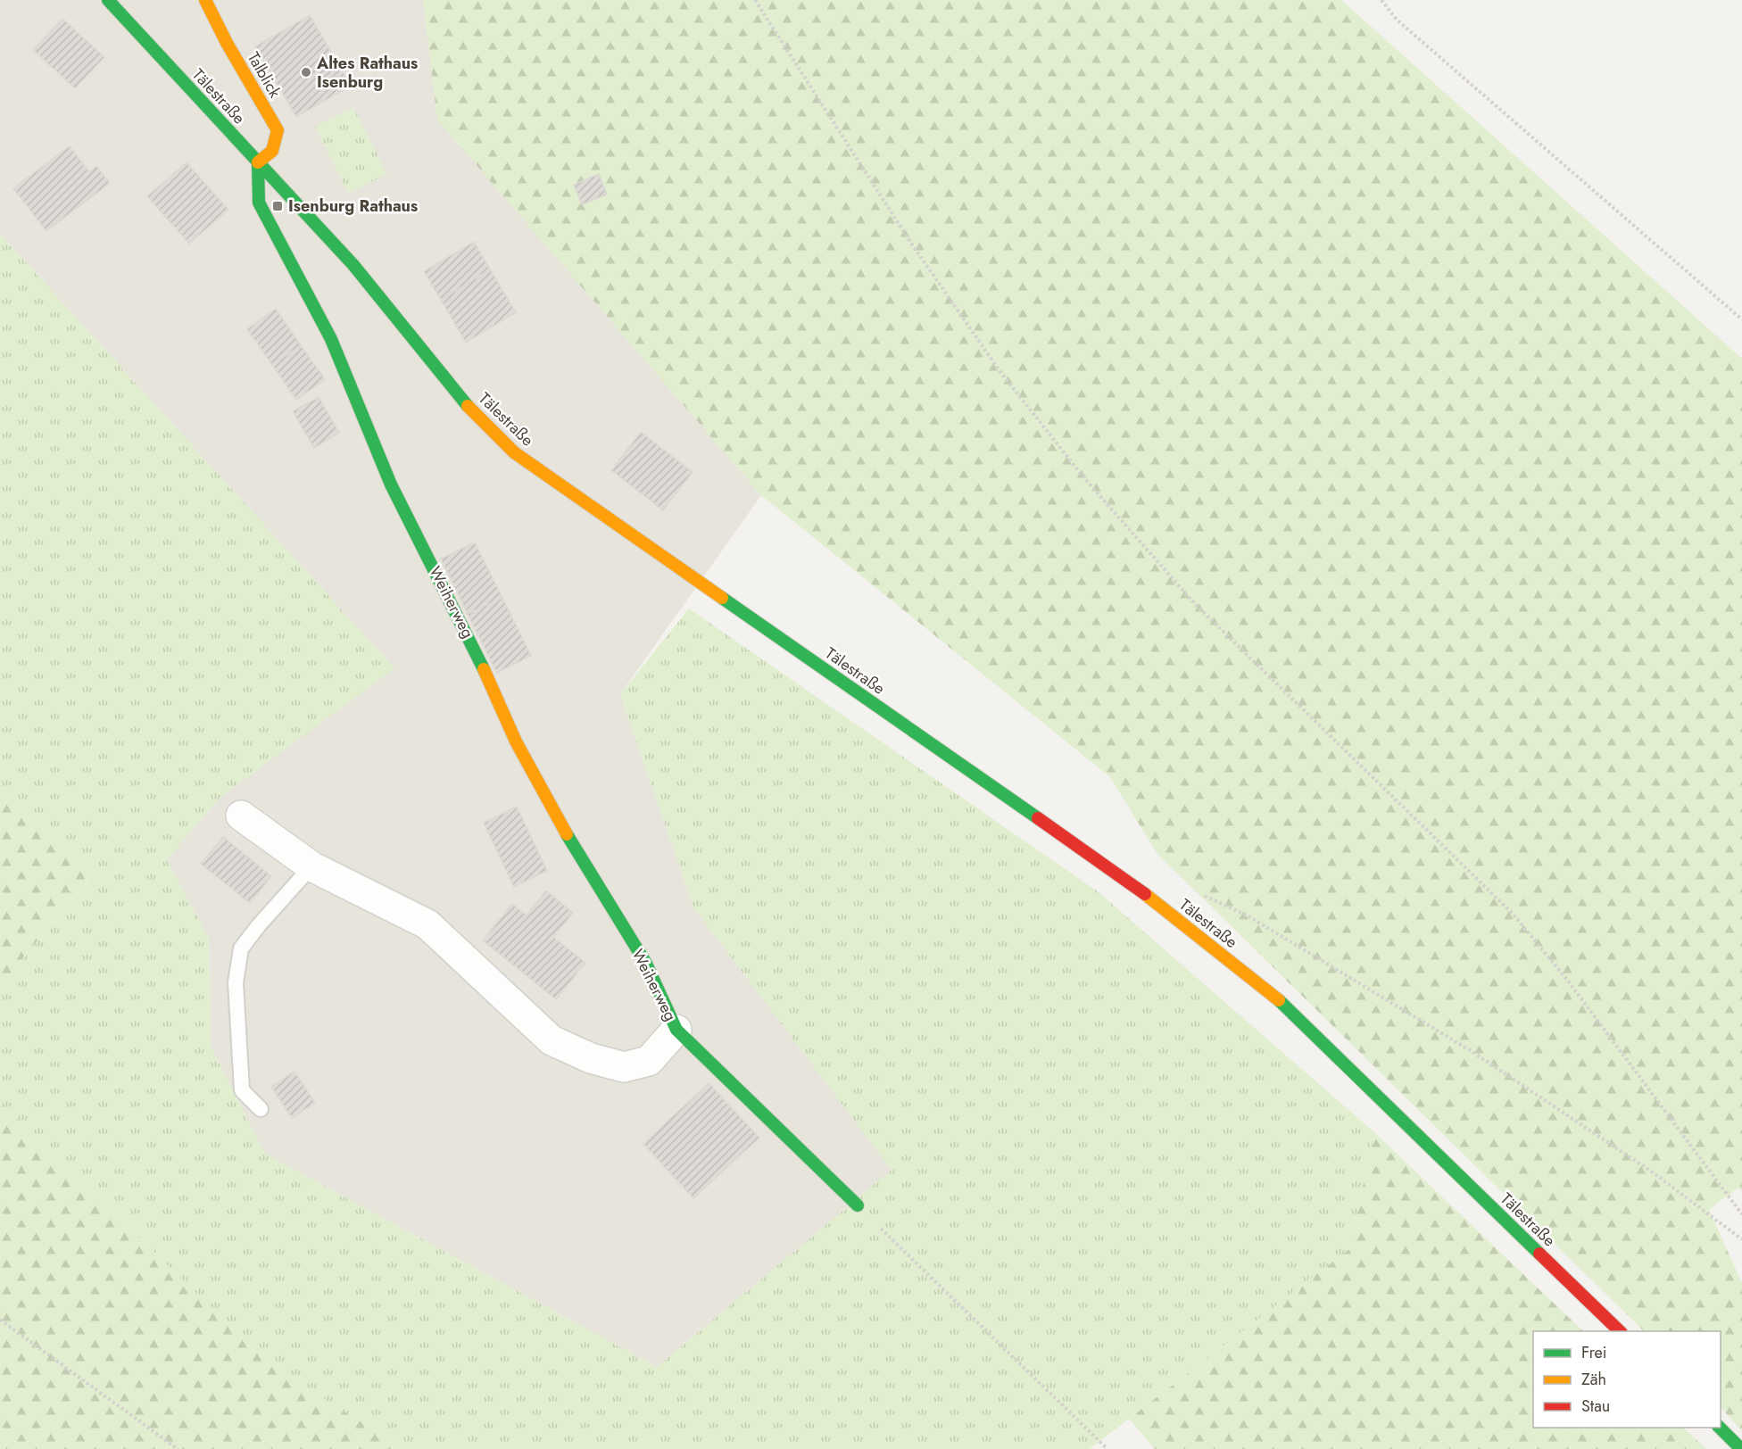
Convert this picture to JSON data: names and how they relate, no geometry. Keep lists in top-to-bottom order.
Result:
{
  "streets": {
    "street": ["Talblick", "Tälestraße", "Weiherweg"]
  },
  "crossings": [
    ["Talblick", "Tälestraße"],
    ["Talblick", "Weiherweg"],
    ["Tälestraße", "Weiherweg"]
  ],
  "places": {
    "other": ["Altes Rathaus Isenburg"],
    "transit": ["Isenburg Rathaus"]
  },
  "legend": ["Frei", "Zäh", "Stau"]
}
